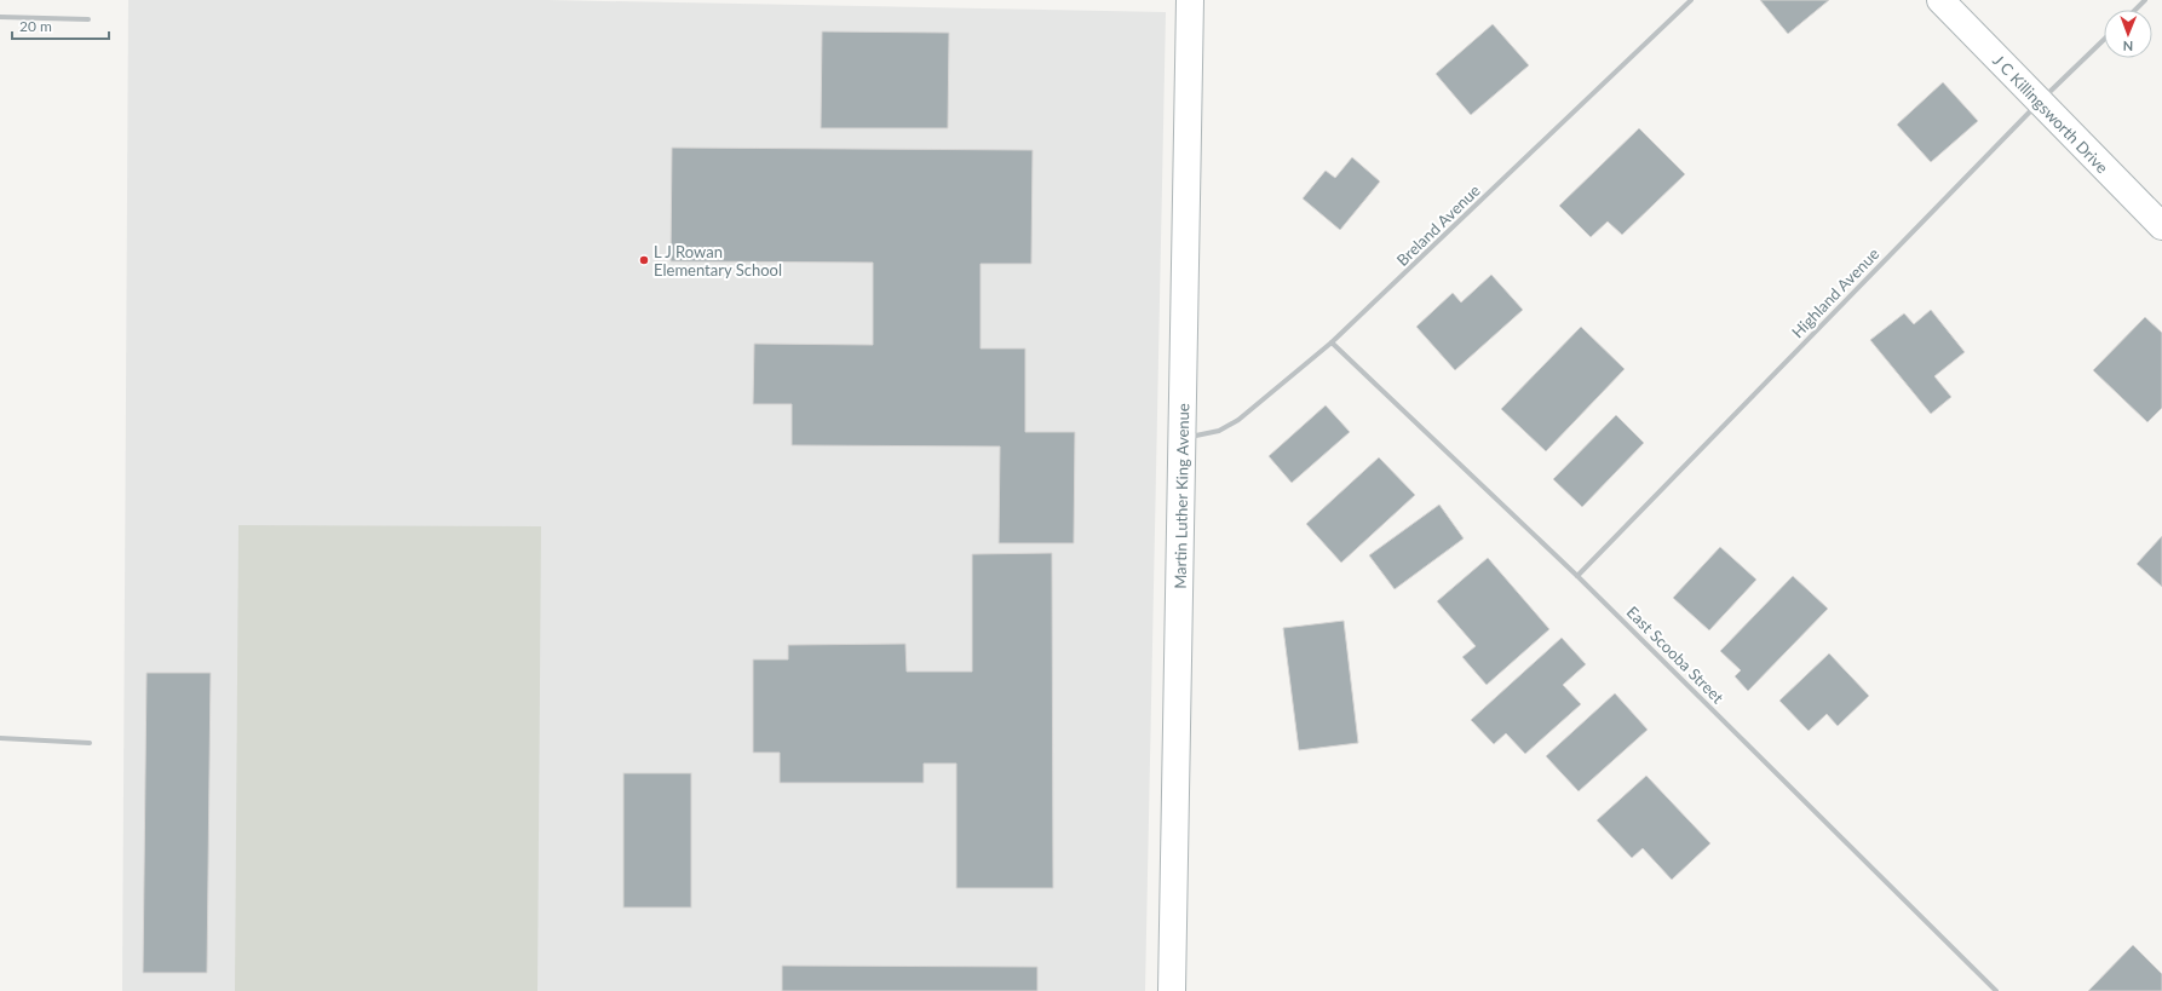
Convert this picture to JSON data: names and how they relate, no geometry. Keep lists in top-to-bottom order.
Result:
{
  "streets": {
    "street": [
      "J C Killingsworth Drive",
      "Breland Avenue",
      "Highland Avenue",
      "Martin Luther King Avenue",
      "East Scooba Street"
    ]
  },
  "crossings": [
    ["J C Killingsworth Drive", "Highland Avenue"],
    ["Breland Avenue", "Martin Luther King Avenue"],
    ["Breland Avenue", "East Scooba Street"],
    ["Highland Avenue", "East Scooba Street"]
  ],
  "places": ["L J Rowan Elementary School"],
  "scale_bar": "20 m",
  "north": "bottom"
}
